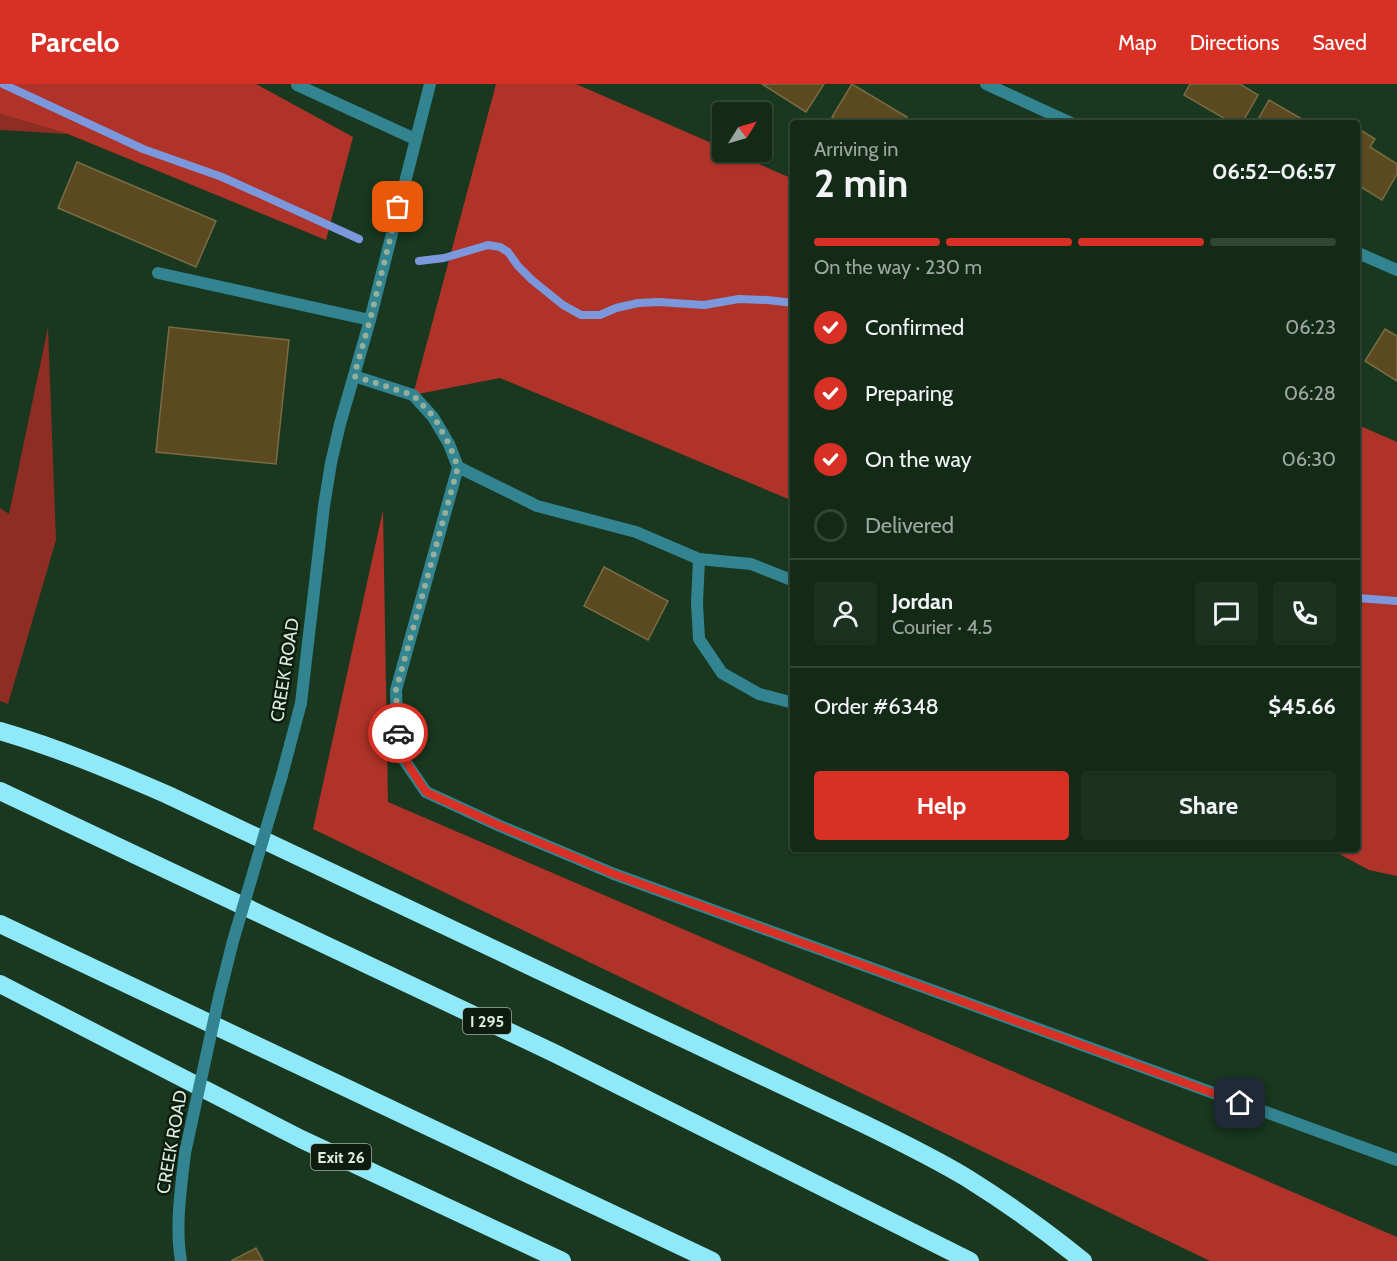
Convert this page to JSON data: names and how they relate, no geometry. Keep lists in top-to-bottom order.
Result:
{
  "streets": {
    "highway": ["I 295", "Exit 26"],
    "street": ["CREEK ROAD"]
  },
  "north": "top right",
  "page": {
    "header": "Parcelo",
    "nav": ["Map", "Directions", "Saved"],
    "heading": ["2 min", "Arriving in", "06:52–06:57"],
    "panel": [
      "Jordan",
      "Courier · 4.5",
      "Order #6348",
      "$45.66"
    ],
    "bar": "On the way · 230 m",
    "list": [
      ["Confirmed", "06:23"],
      ["Preparing", "06:28"],
      ["On the way", "06:30"],
      "Delivered"
    ],
    "buttons": ["Help", "Share"]
  }
}
